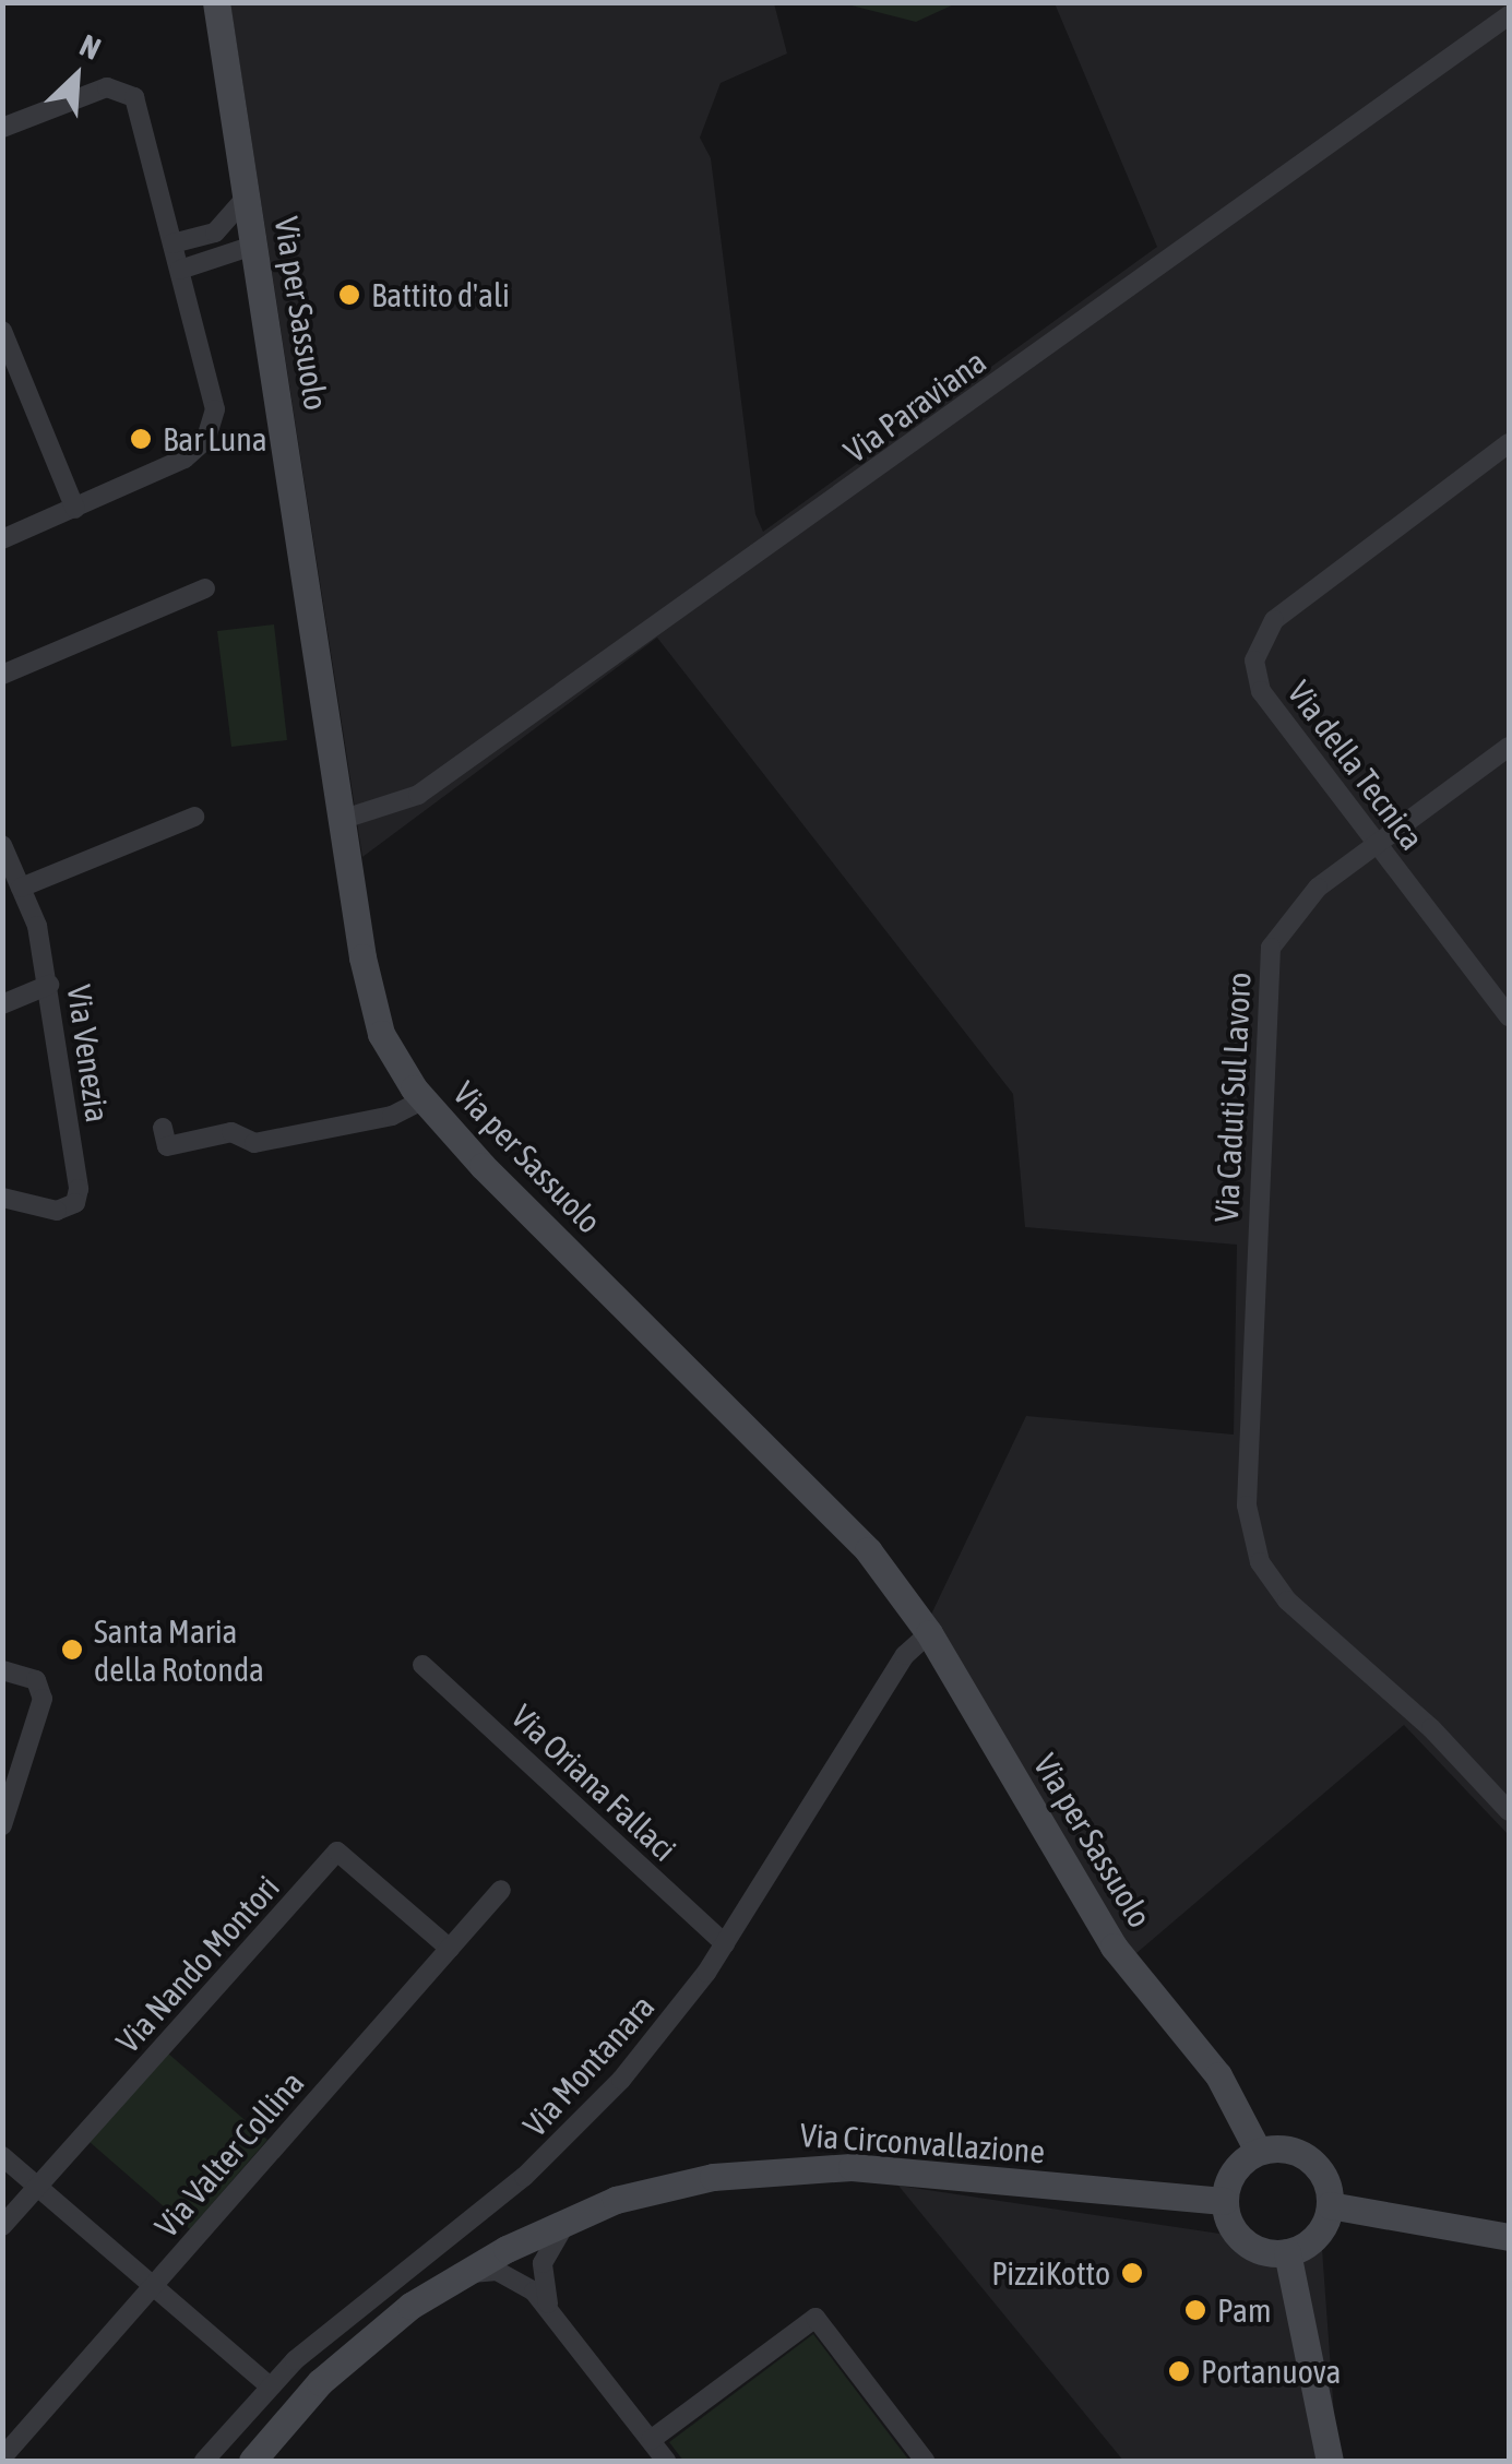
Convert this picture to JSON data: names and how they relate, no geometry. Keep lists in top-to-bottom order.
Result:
{
  "streets": {
    "main road": ["Via per Sassuolo", "Via Circonvallazione"],
    "street": [
      "Via Paraviana",
      "Via della Tecnica",
      "Via Venezia",
      "Via Caduti Sul Lavoro",
      "Via Oriana Fallaci",
      "Via Nando Montori",
      "Via Montanara",
      "Via Valter Collina"
    ]
  },
  "crossings": [
    ["Via per Sassuolo", "Via Paraviana"],
    ["Via per Sassuolo", "Via Montanara"],
    ["Via per Sassuolo", "Via Circonvallazione"],
    ["Via della Tecnica", "Via Caduti Sul Lavoro"],
    ["Via Oriana Fallaci", "Via Montanara"],
    ["Via Nando Montori", "Via Valter Collina"]
  ],
  "places": [
    "Battito d'ali",
    "Bar Luna",
    "Santa Maria della Rotonda",
    "PizziKotto",
    "Pam",
    "Portanuova"
  ],
  "north": "top right"
}
